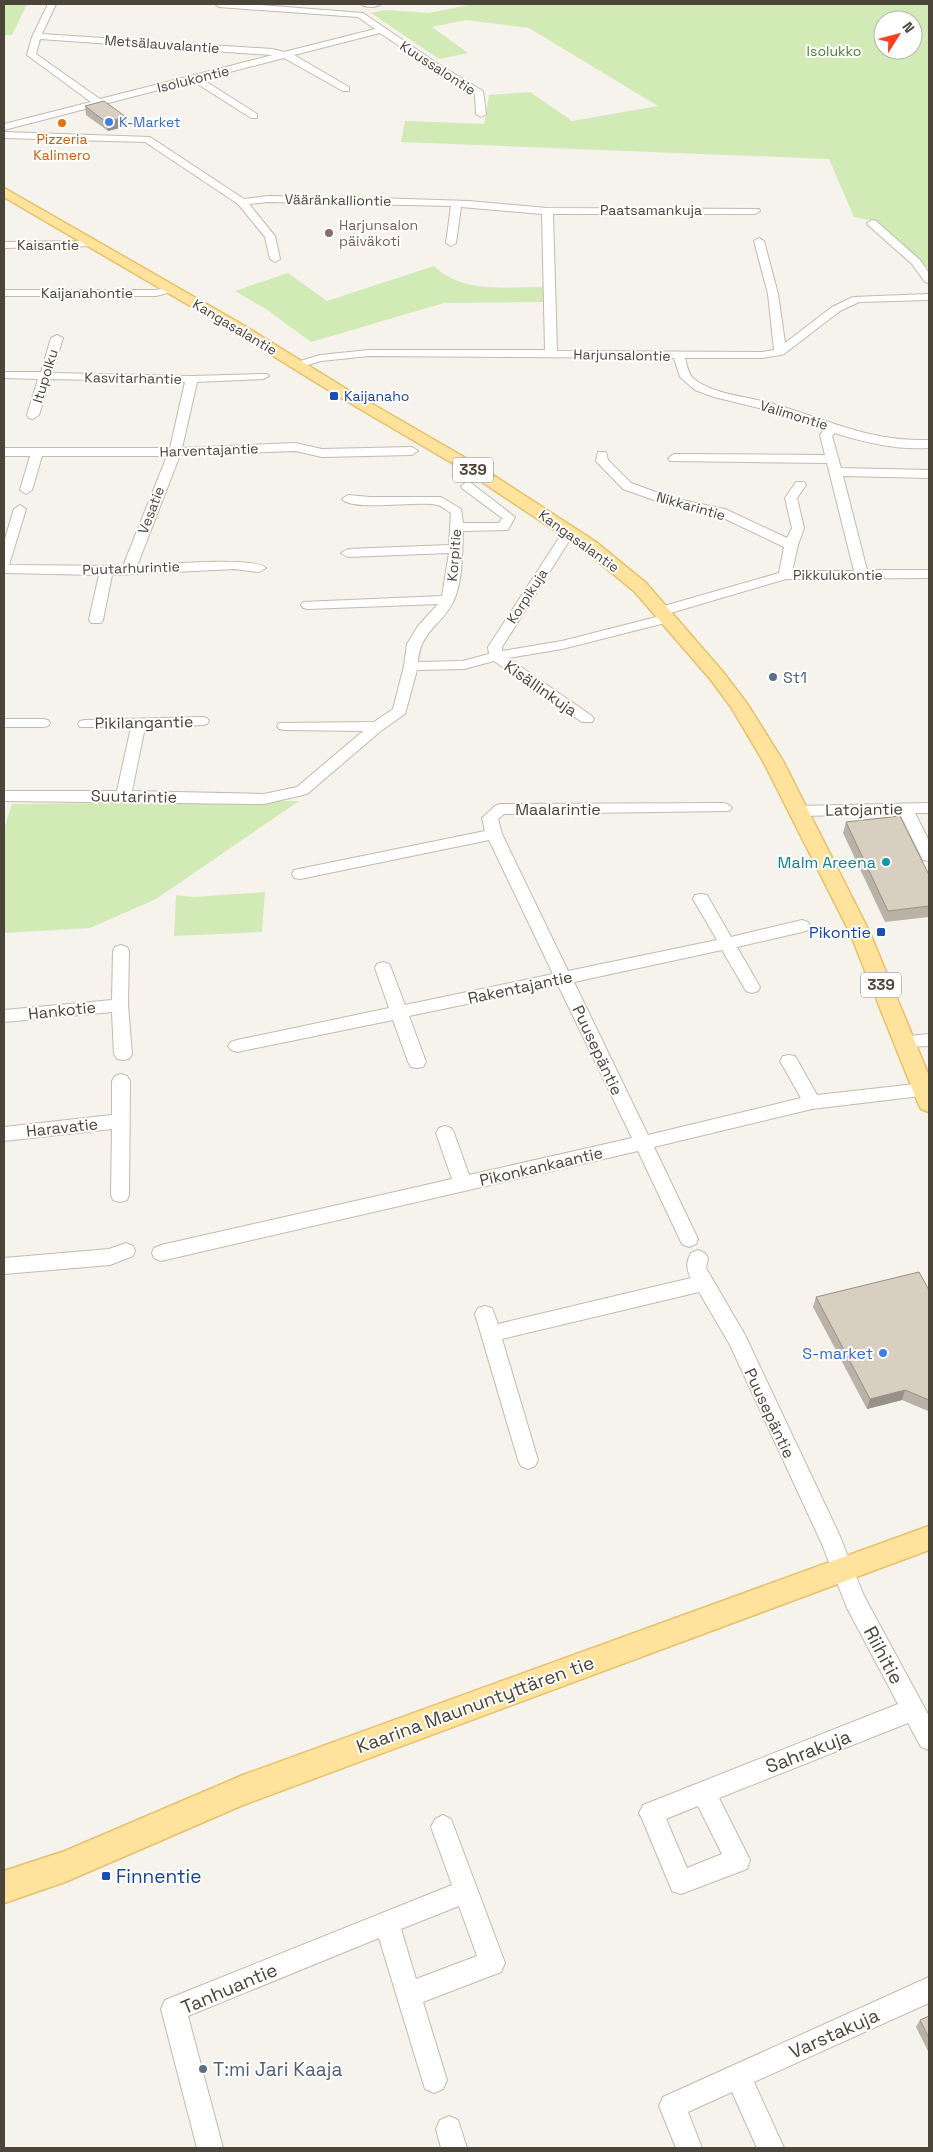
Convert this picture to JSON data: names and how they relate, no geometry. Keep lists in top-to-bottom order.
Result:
{
  "streets": {
    "main road": ["Kangasalantie", "339", "Kaarina Maununtyttären tie"],
    "street": [
      "Metsälauvalantie",
      "Kuussalontie",
      "Isolukontie",
      "Vääränkalliontie",
      "Paatsamankuja",
      "Kaisantie",
      "Kaijanahontie",
      "Harjunsalontie",
      "Itupolku",
      "Kasvitarhantie",
      "Valimontie",
      "Harventajantie",
      "Nikkarintie",
      "Vesatie",
      "Korpitie",
      "Puutarhurintie",
      "Pikkulukontie",
      "Korpikuja",
      "Kisällinkuja",
      "Pikilangantie",
      "Suutarintie",
      "Maalarintie",
      "Latojantie",
      "Rakentajantie",
      "Hankotie",
      "Puusepäntie",
      "Haravatie",
      "Pikonkankaantie",
      "Riihitie",
      "Sahrakuja",
      "Tanhuantie",
      "Varstakuja"
    ]
  },
  "crossings": [
    ["Metsälauvalantie", "Isolukontie"],
    ["Kuussalontie", "Isolukontie"],
    ["Vääränkalliontie", "Paatsamankuja"],
    ["Kaisantie", "Kangasalantie"],
    ["Kaijanahontie", "Kangasalantie"],
    ["Kangasalantie", "Harjunsalontie"],
    ["Kangasalantie", "Pikkulukontie"],
    ["Kangasalantie", "Latojantie"],
    ["Kangasalantie", "Pikonkankaantie"],
    ["Harjunsalontie", "Valimontie"],
    ["Itupolku", "Kasvitarhantie"],
    ["Kasvitarhantie", "Vesatie"],
    ["Harventajantie", "Vesatie"],
    ["Vesatie", "Puutarhurintie"],
    ["Korpitie", "Suutarintie"],
    ["Korpikuja", "Kisällinkuja"],
    ["Maalarintie", "Puusepäntie"],
    ["Rakentajantie", "Puusepäntie"],
    ["Puusepäntie", "Pikonkankaantie"],
    ["Puusepäntie", "Riihitie"],
    ["Puusepäntie", "Kaarina Maununtyttären tie"],
    ["Riihitie", "Kaarina Maununtyttären tie"],
    ["Riihitie", "Sahrakuja"]
  ],
  "parks": ["Isolukko"],
  "places": {
    "other": [
      "K-Market",
      "Pizzeria Kalimero",
      "Harjunsalon päiväkoti",
      "St1",
      "Malm Areena",
      "S-market",
      "T:mi Jari Kaaja"
    ],
    "transit": ["Kaijanaho", "Pikontie", "Finnentie"]
  },
  "north": "top right"
}
